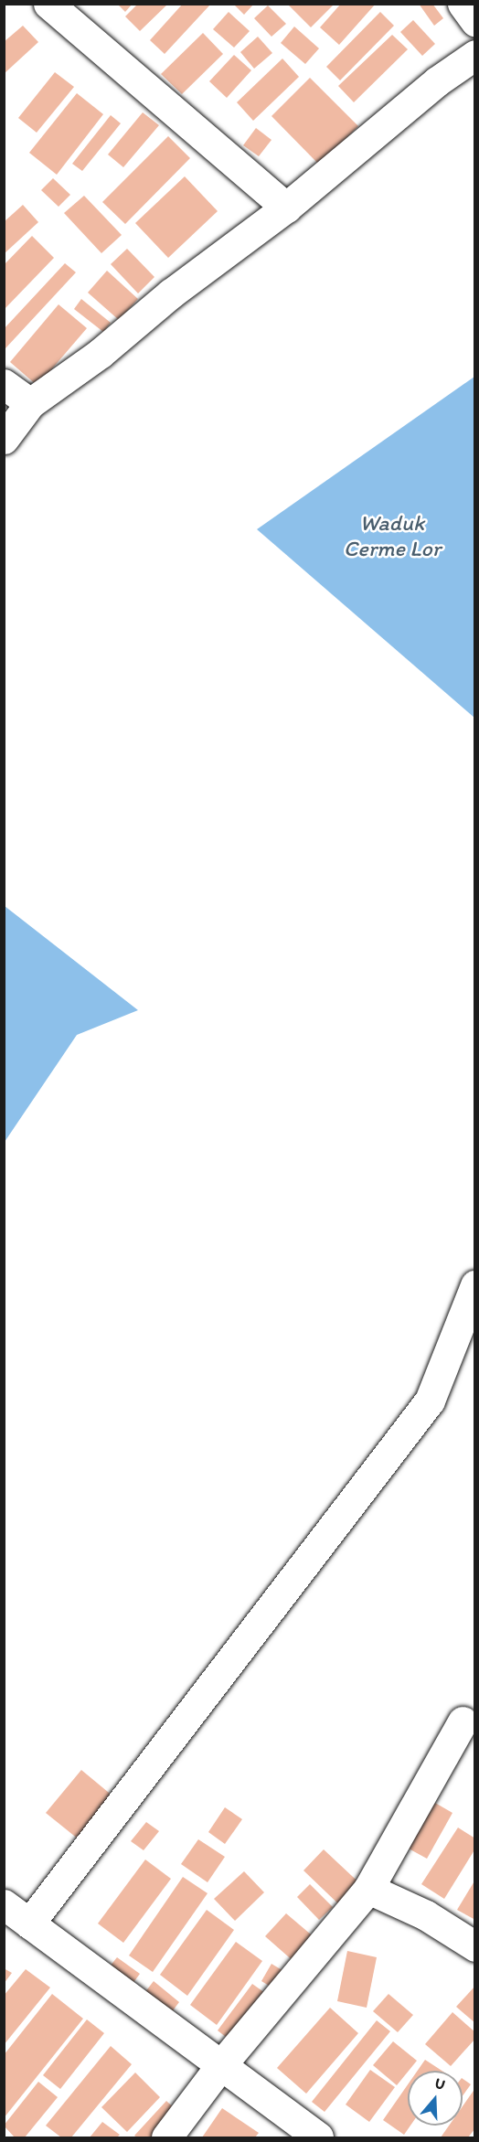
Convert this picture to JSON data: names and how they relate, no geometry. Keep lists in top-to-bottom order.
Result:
{
  "water": ["Waduk Cerme Lor"],
  "north": "top"
}
